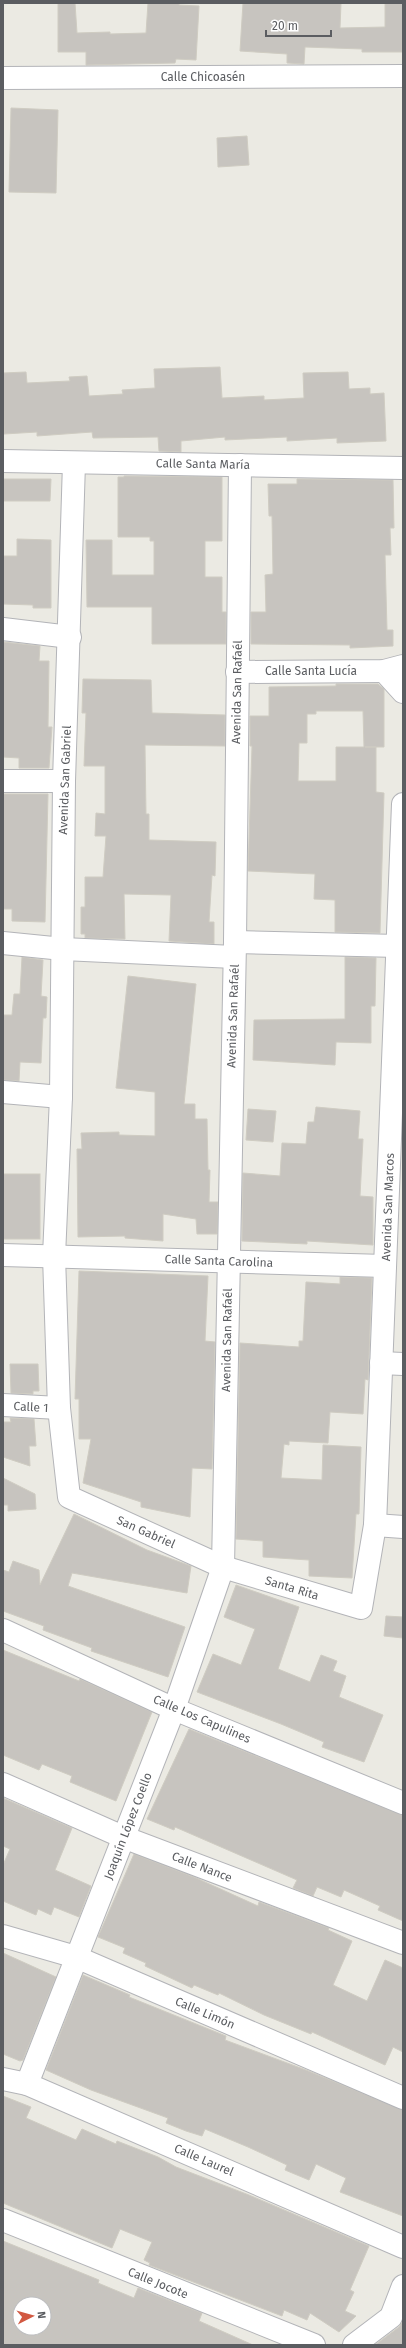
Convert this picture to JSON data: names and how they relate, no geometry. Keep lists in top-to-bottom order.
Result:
{
  "streets": {
    "street": [
      "Calle Chicoasén",
      "Calle Santa María",
      "Calle Santa Lucía",
      "Avenida San Rafaél",
      "Avenida San Gabriel",
      "Avenida San Marcos",
      "Calle Santa Carolina",
      "Calle 1",
      "San Gabriel",
      "Santa Rita",
      "Calle Los Capulines",
      "Joaquín López Coello",
      "Calle Nance",
      "Calle Limón",
      "Calle Laurel",
      "Calle Jocote"
    ]
  },
  "crossings": [
    ["Calle Santa María", "Avenida San Rafaél"],
    ["Calle Santa María", "Avenida San Gabriel"],
    ["Calle Santa Lucía", "Avenida San Rafaél"],
    ["Avenida San Rafaél", "Calle Santa Carolina"],
    ["Avenida San Rafaél", "San Gabriel"],
    ["Avenida San Rafaél", "Santa Rita"],
    ["Avenida San Rafaél", "Joaquín López Coello"],
    ["Avenida San Marcos", "Calle Santa Carolina"],
    ["Avenida San Marcos", "Santa Rita"],
    ["Calle 1", "San Gabriel"],
    ["San Gabriel", "Santa Rita"],
    ["San Gabriel", "Joaquín López Coello"],
    ["Santa Rita", "Joaquín López Coello"],
    ["Calle Los Capulines", "Joaquín López Coello"],
    ["Joaquín López Coello", "Calle Nance"],
    ["Joaquín López Coello", "Calle Limón"],
    ["Joaquín López Coello", "Calle Laurel"]
  ],
  "scale_bar": "20 m",
  "north": "right"
}
